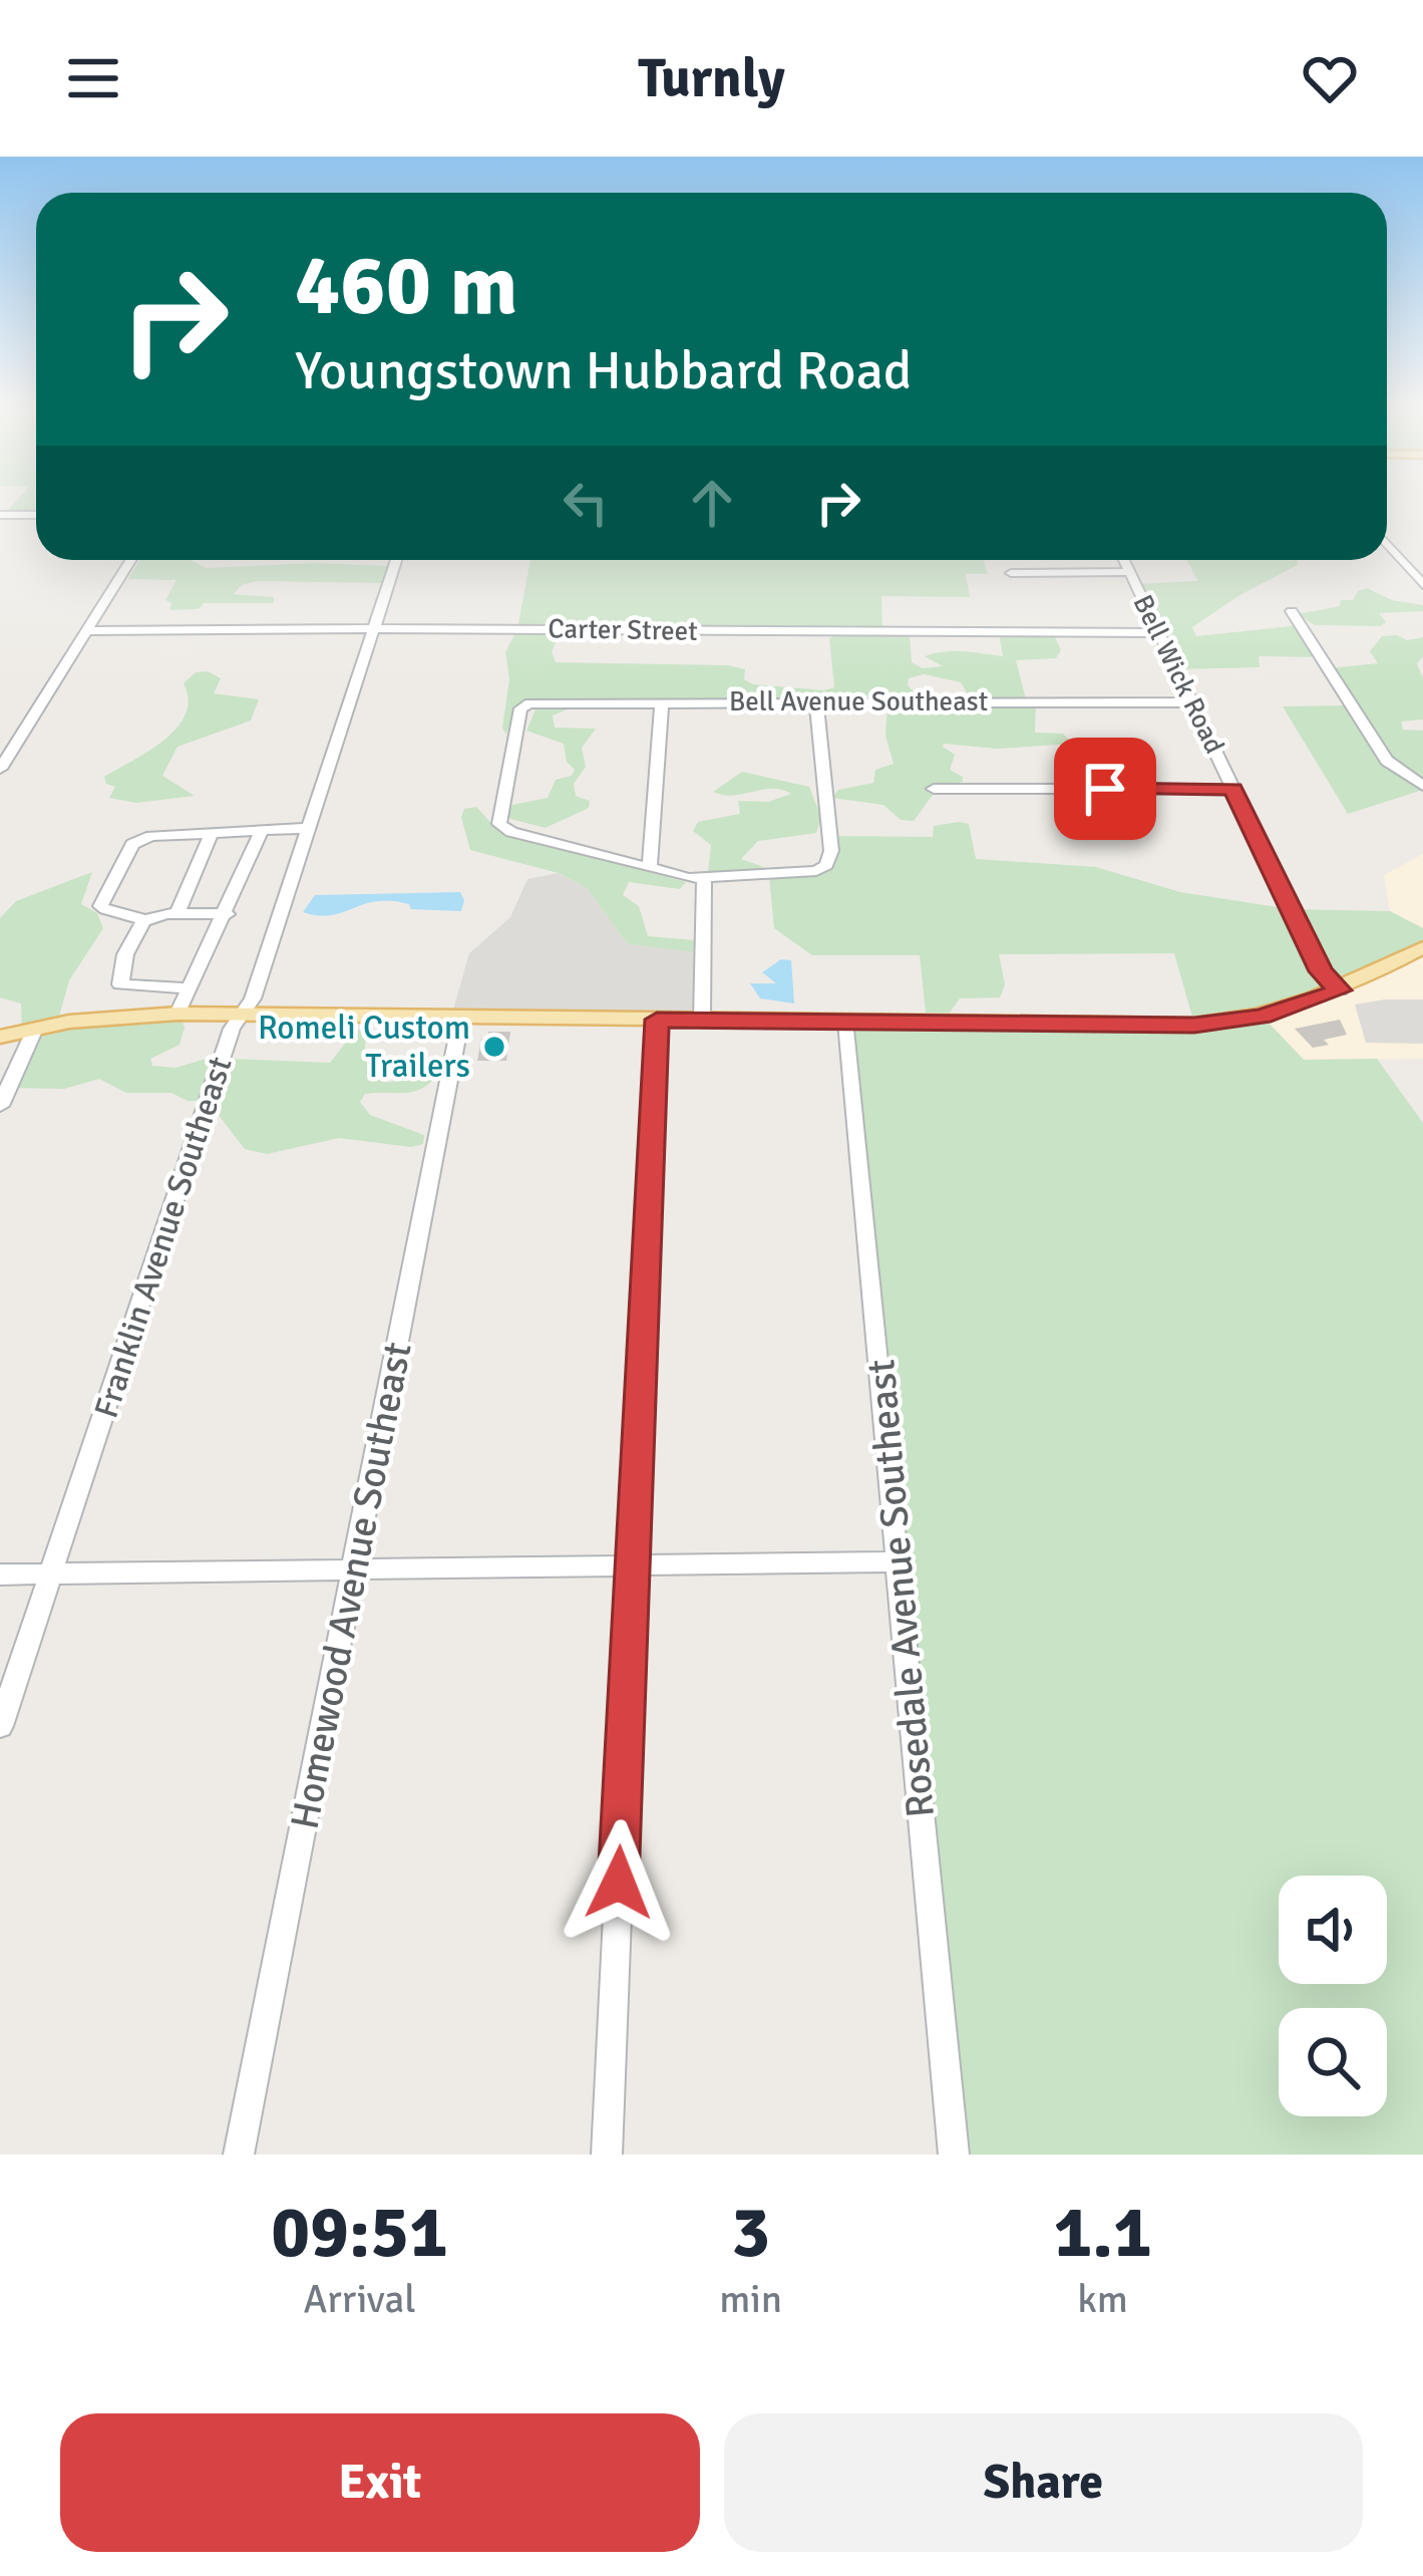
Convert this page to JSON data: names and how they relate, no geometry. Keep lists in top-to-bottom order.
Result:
{
  "streets": {
    "street": [
      "Carter Street",
      "Bell Wick Road",
      "Bell Avenue Southeast",
      "Franklin Avenue Southeast",
      "Homewood Avenue Southeast",
      "Rosedale Avenue Southeast"
    ]
  },
  "crossings": [
    ["Carter Street", "Bell Wick Road"],
    ["Carter Street", "Franklin Avenue Southeast"],
    ["Bell Wick Road", "Bell Avenue Southeast"]
  ],
  "places": ["Romeli Custom Trailers"],
  "page": {
    "header": "Turnly",
    "turn": ["460 m", "Youngstown Hubbard Road"],
    "eta": [
      "09:51",
      "Arrival",
      "3",
      "min",
      "1.1",
      "km"
    ],
    "buttons": ["Exit", "Share"]
  }
}
